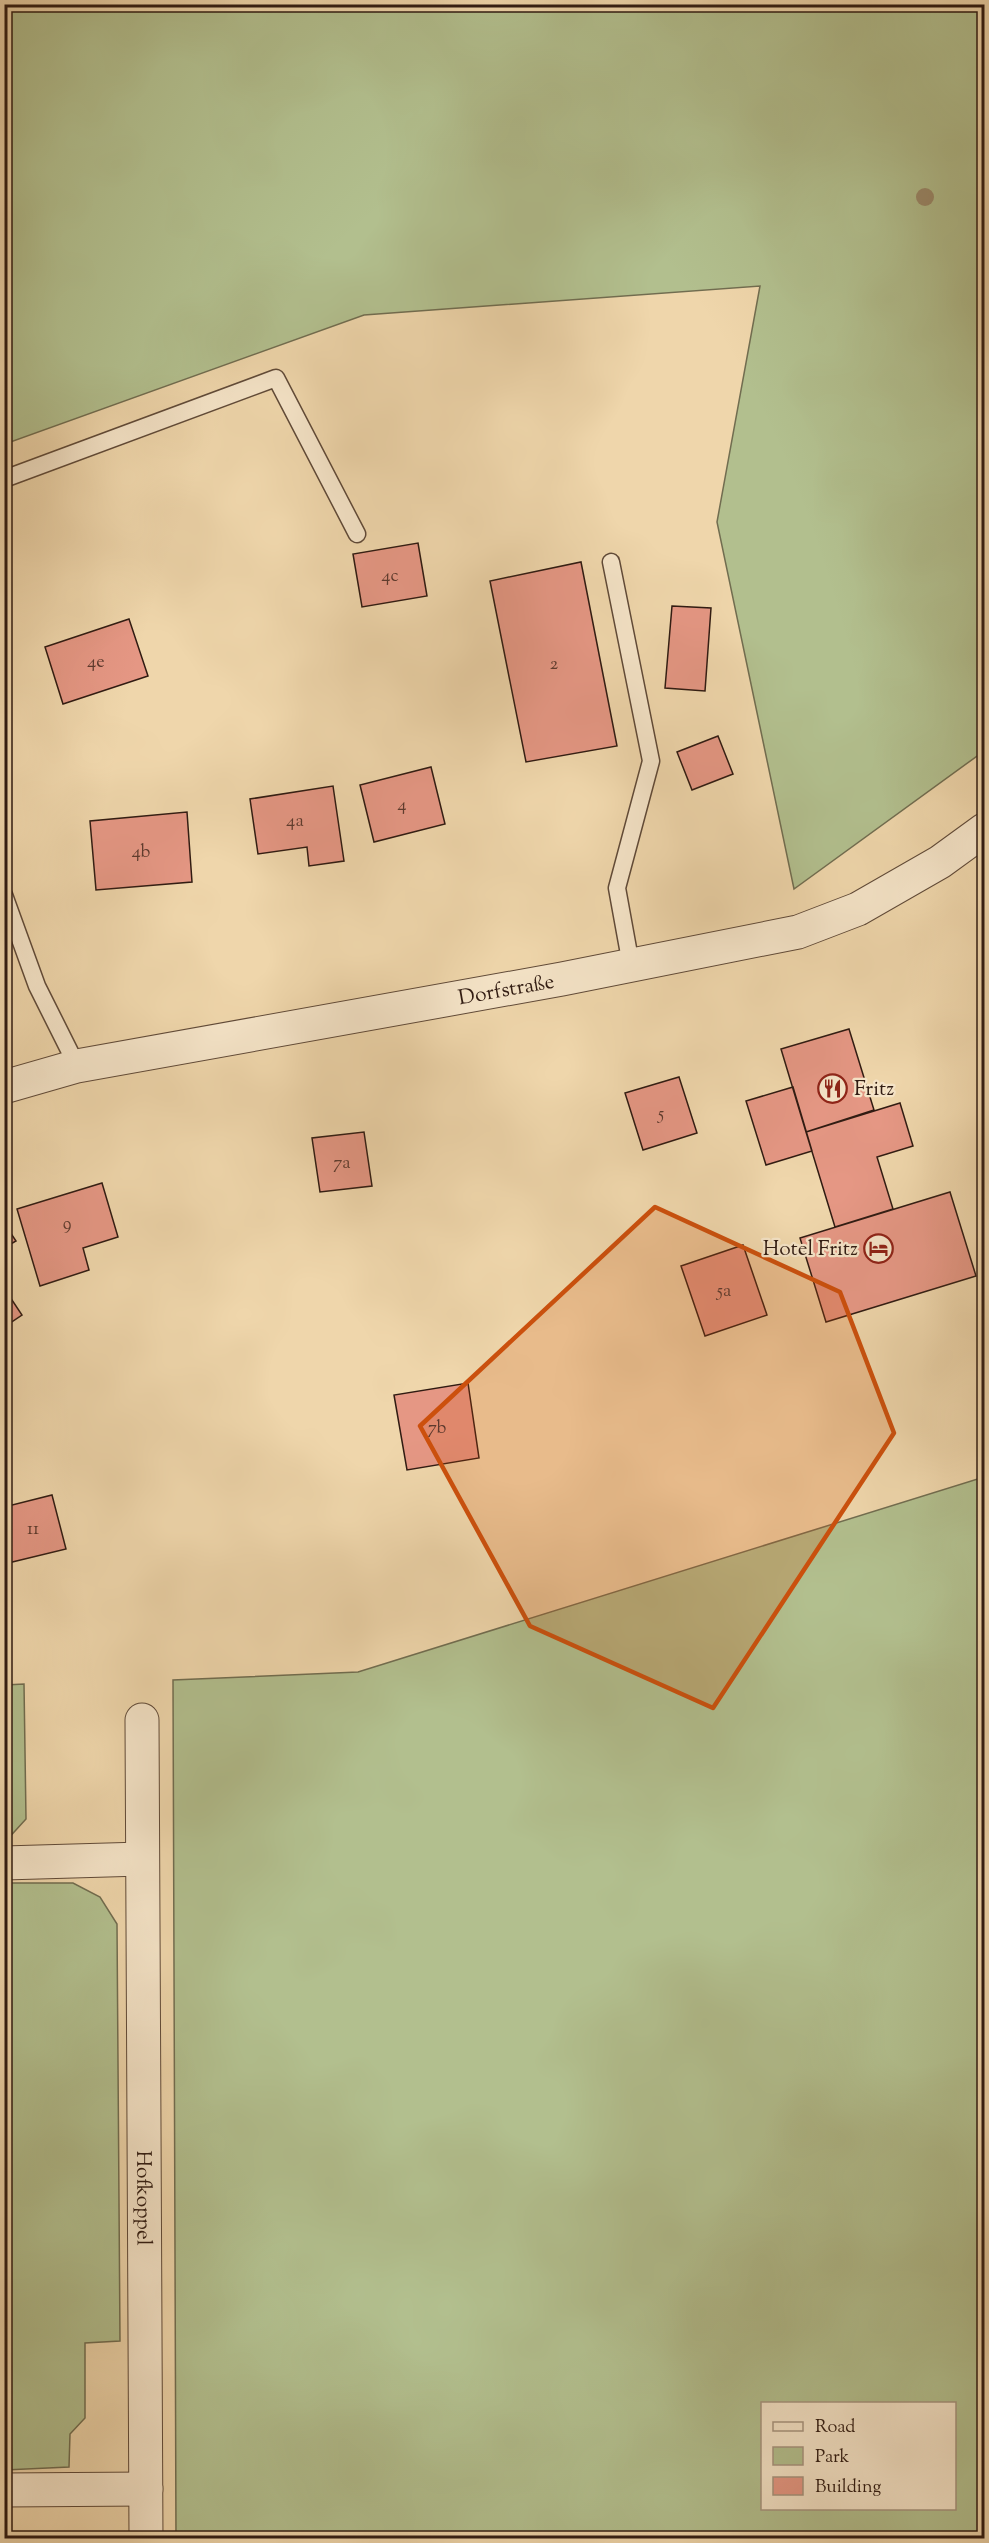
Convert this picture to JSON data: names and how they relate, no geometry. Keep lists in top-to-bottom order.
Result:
{
  "streets": {
    "street": ["Dorfstraße", "Hofkoppel"]
  },
  "places": {
    "restaurant": ["Fritz"],
    "hotel": ["Hotel Fritz"]
  },
  "house_numbers": [
    "4c",
    "4e",
    "2",
    "4",
    "4a",
    "4b",
    "5",
    "7a",
    "9",
    "5a",
    "7b",
    "11"
  ],
  "legend": ["Road", "Park", "Building"]
}
